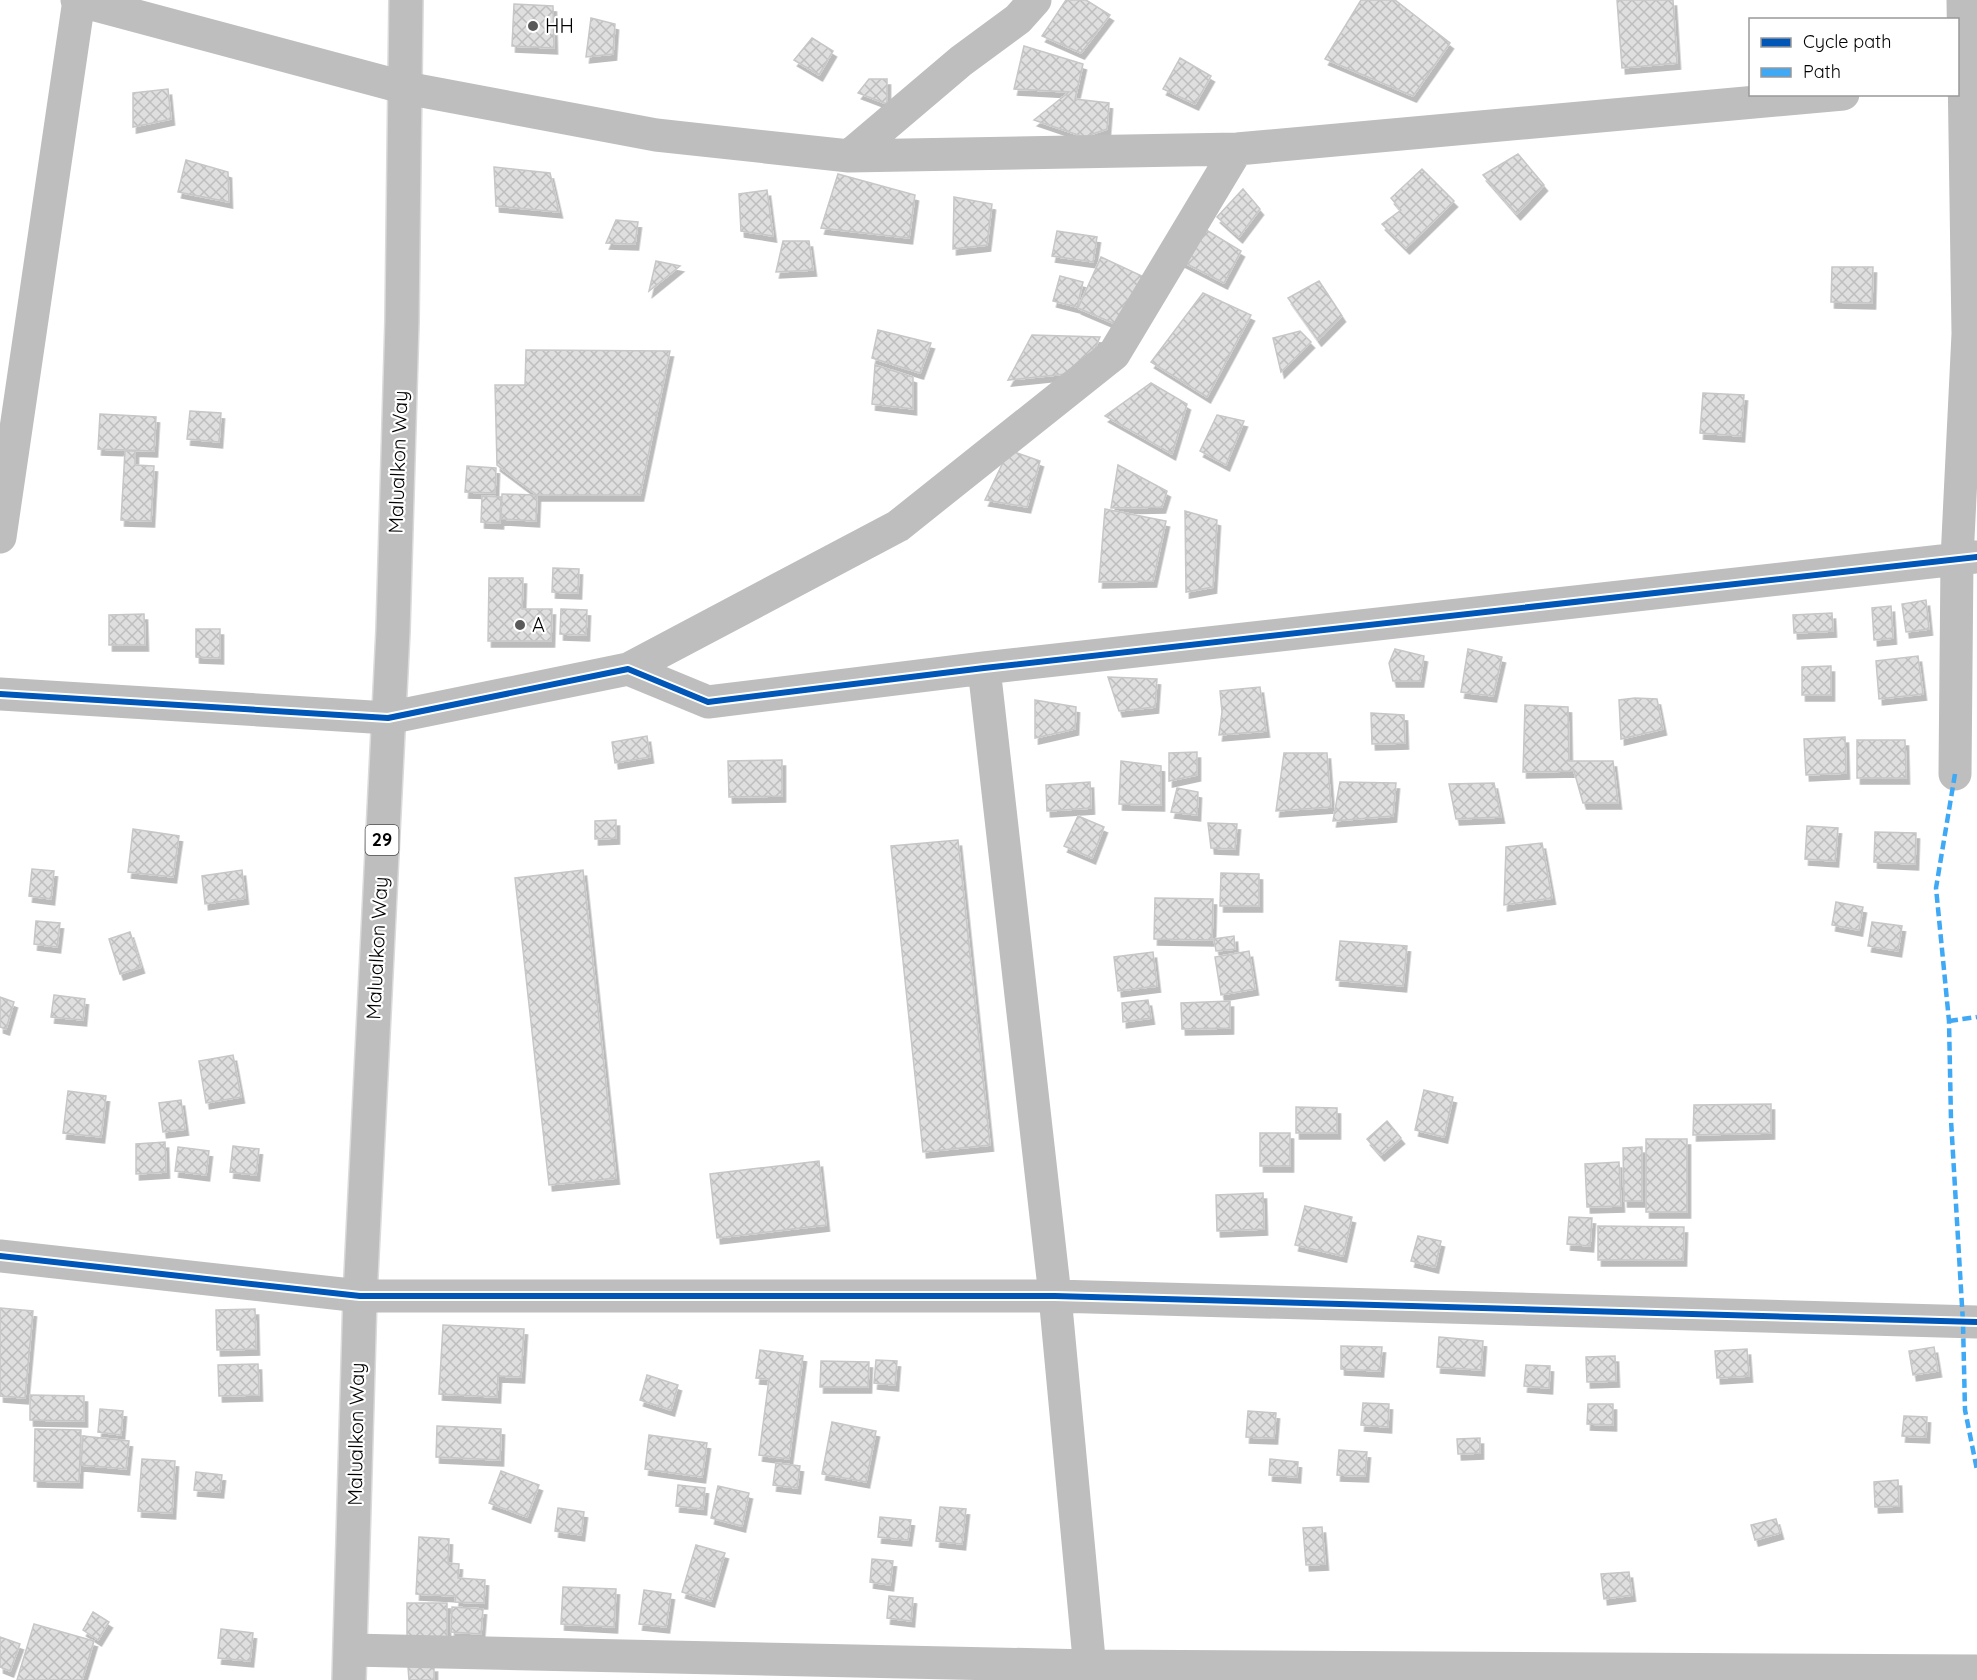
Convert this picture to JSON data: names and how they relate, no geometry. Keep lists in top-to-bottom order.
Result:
{
  "streets": {
    "street": ["Malualkon Way", "29"]
  },
  "places": ["HH", "A"],
  "legend": ["Cycle path", "Path"]
}
